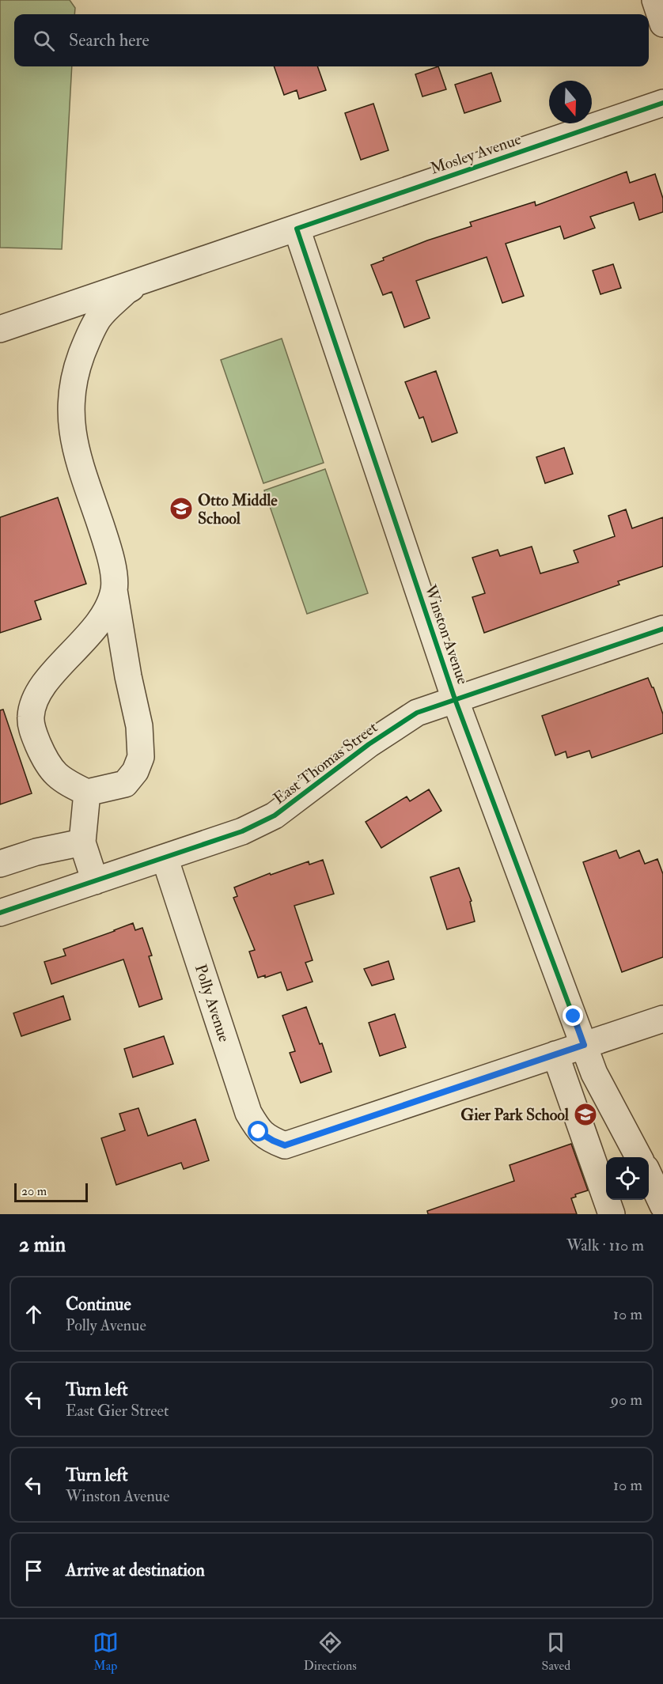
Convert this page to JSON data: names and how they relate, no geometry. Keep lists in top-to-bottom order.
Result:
{
  "streets": {
    "street": [
      "Mosley Avenue",
      "Winston Avenue",
      "East Thomas Street",
      "Polly Avenue"
    ]
  },
  "crossings": [
    ["Mosley Avenue", "Winston Avenue"],
    ["Winston Avenue", "East Thomas Street"],
    ["East Thomas Street", "Polly Avenue"]
  ],
  "places": {
    "school or university": ["Otto Middle School", "Gier Park School"]
  },
  "scale_bar": "20 m",
  "north": "bottom",
  "page": {
    "search": "Search here",
    "scale": "20 m",
    "heading": ["2 min", "Walk · 110 m"],
    "list": [
      ["Continue", "Polly Avenue", "10 m"],
      ["Turn left", "East Gier Street", "90 m"],
      ["Turn left", "Winston Avenue", "10 m"],
      "Arrive at destination"
    ],
    "nav": ["Map", "Directions", "Saved"]
  }
}
